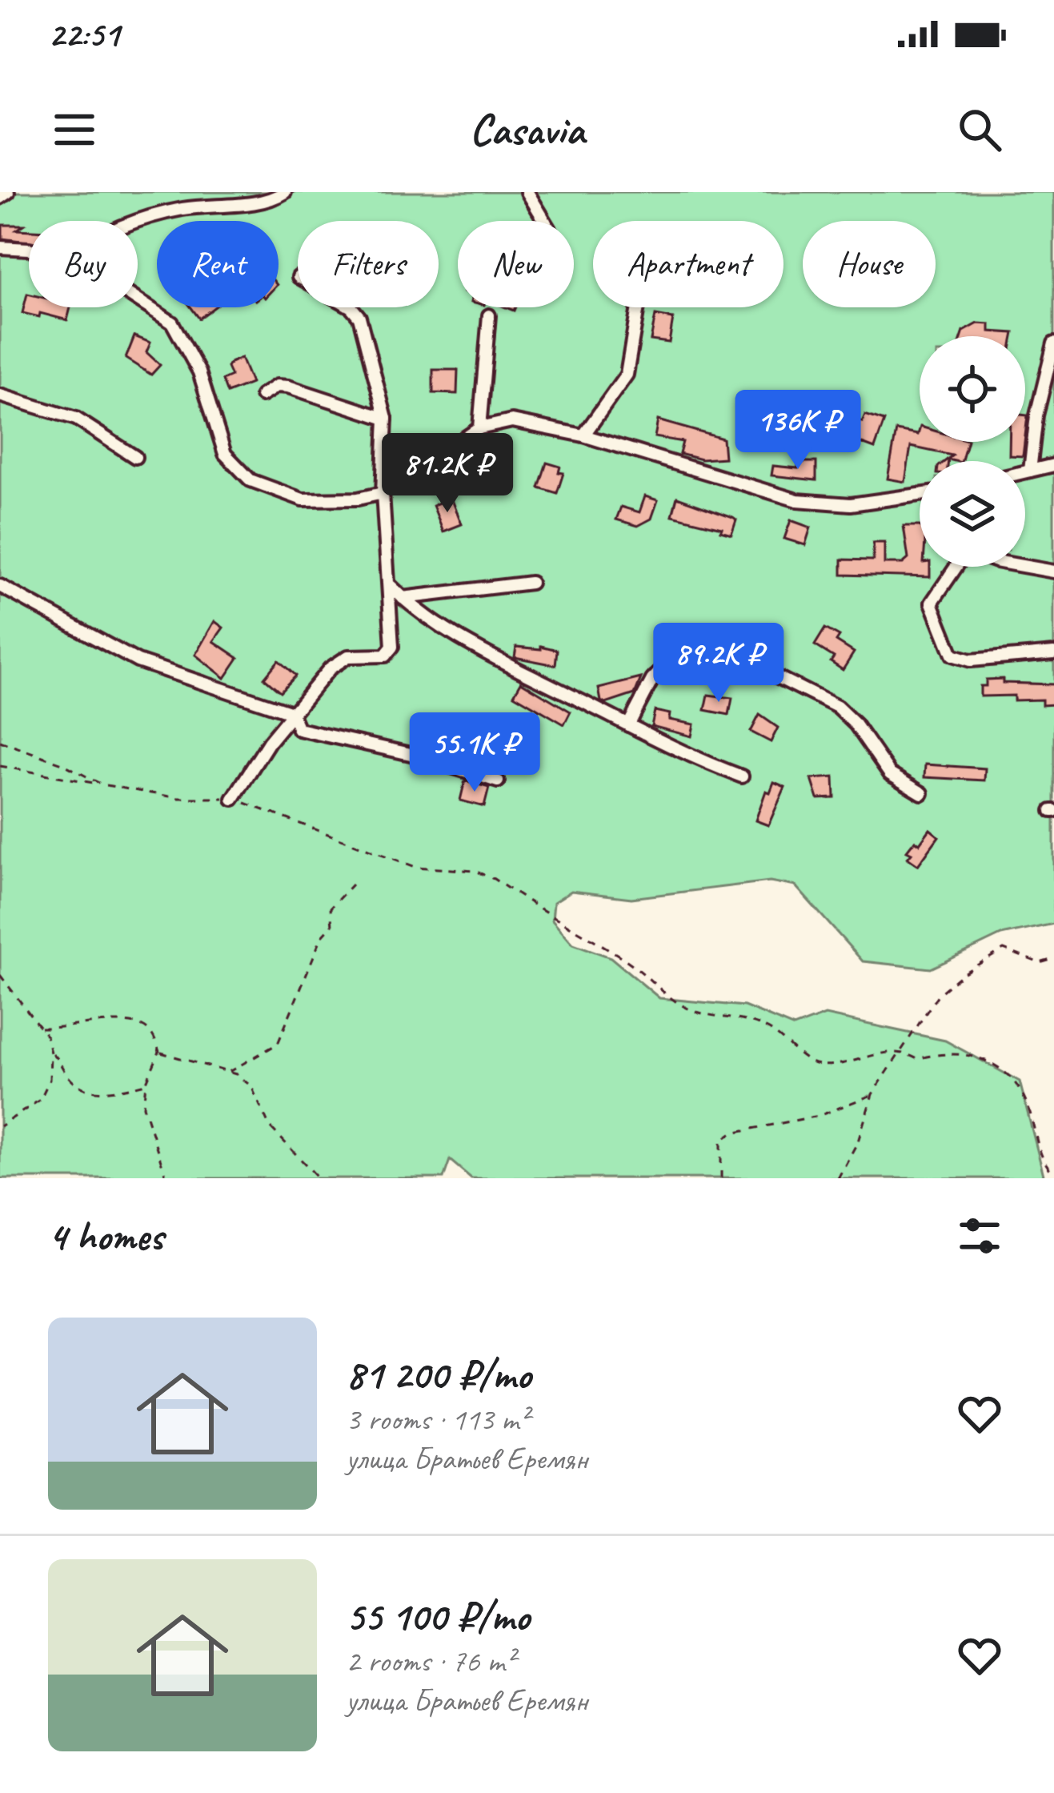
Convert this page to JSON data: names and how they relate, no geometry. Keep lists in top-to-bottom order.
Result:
{
  "page": {
    "status": "22:51",
    "header": "Casavia",
    "chip": [
      "Buy",
      "Rent",
      "Filters",
      "New",
      "Apartment",
      "House"
    ],
    "price": [
      "136K ₽",
      "81.2K ₽",
      "89.2K ₽",
      "55.1K ₽"
    ],
    "heading": "4 homes",
    "list": [
      {
        "name": "81 200 ₽/mo",
        "note": "3 rooms · 113 m² · улица Братьев Еремян"
      },
      {
        "name": "55 100 ₽/mo",
        "note": "2 rooms · 76 m² · улица Братьев Еремян"
      }
    ]
  }
}
